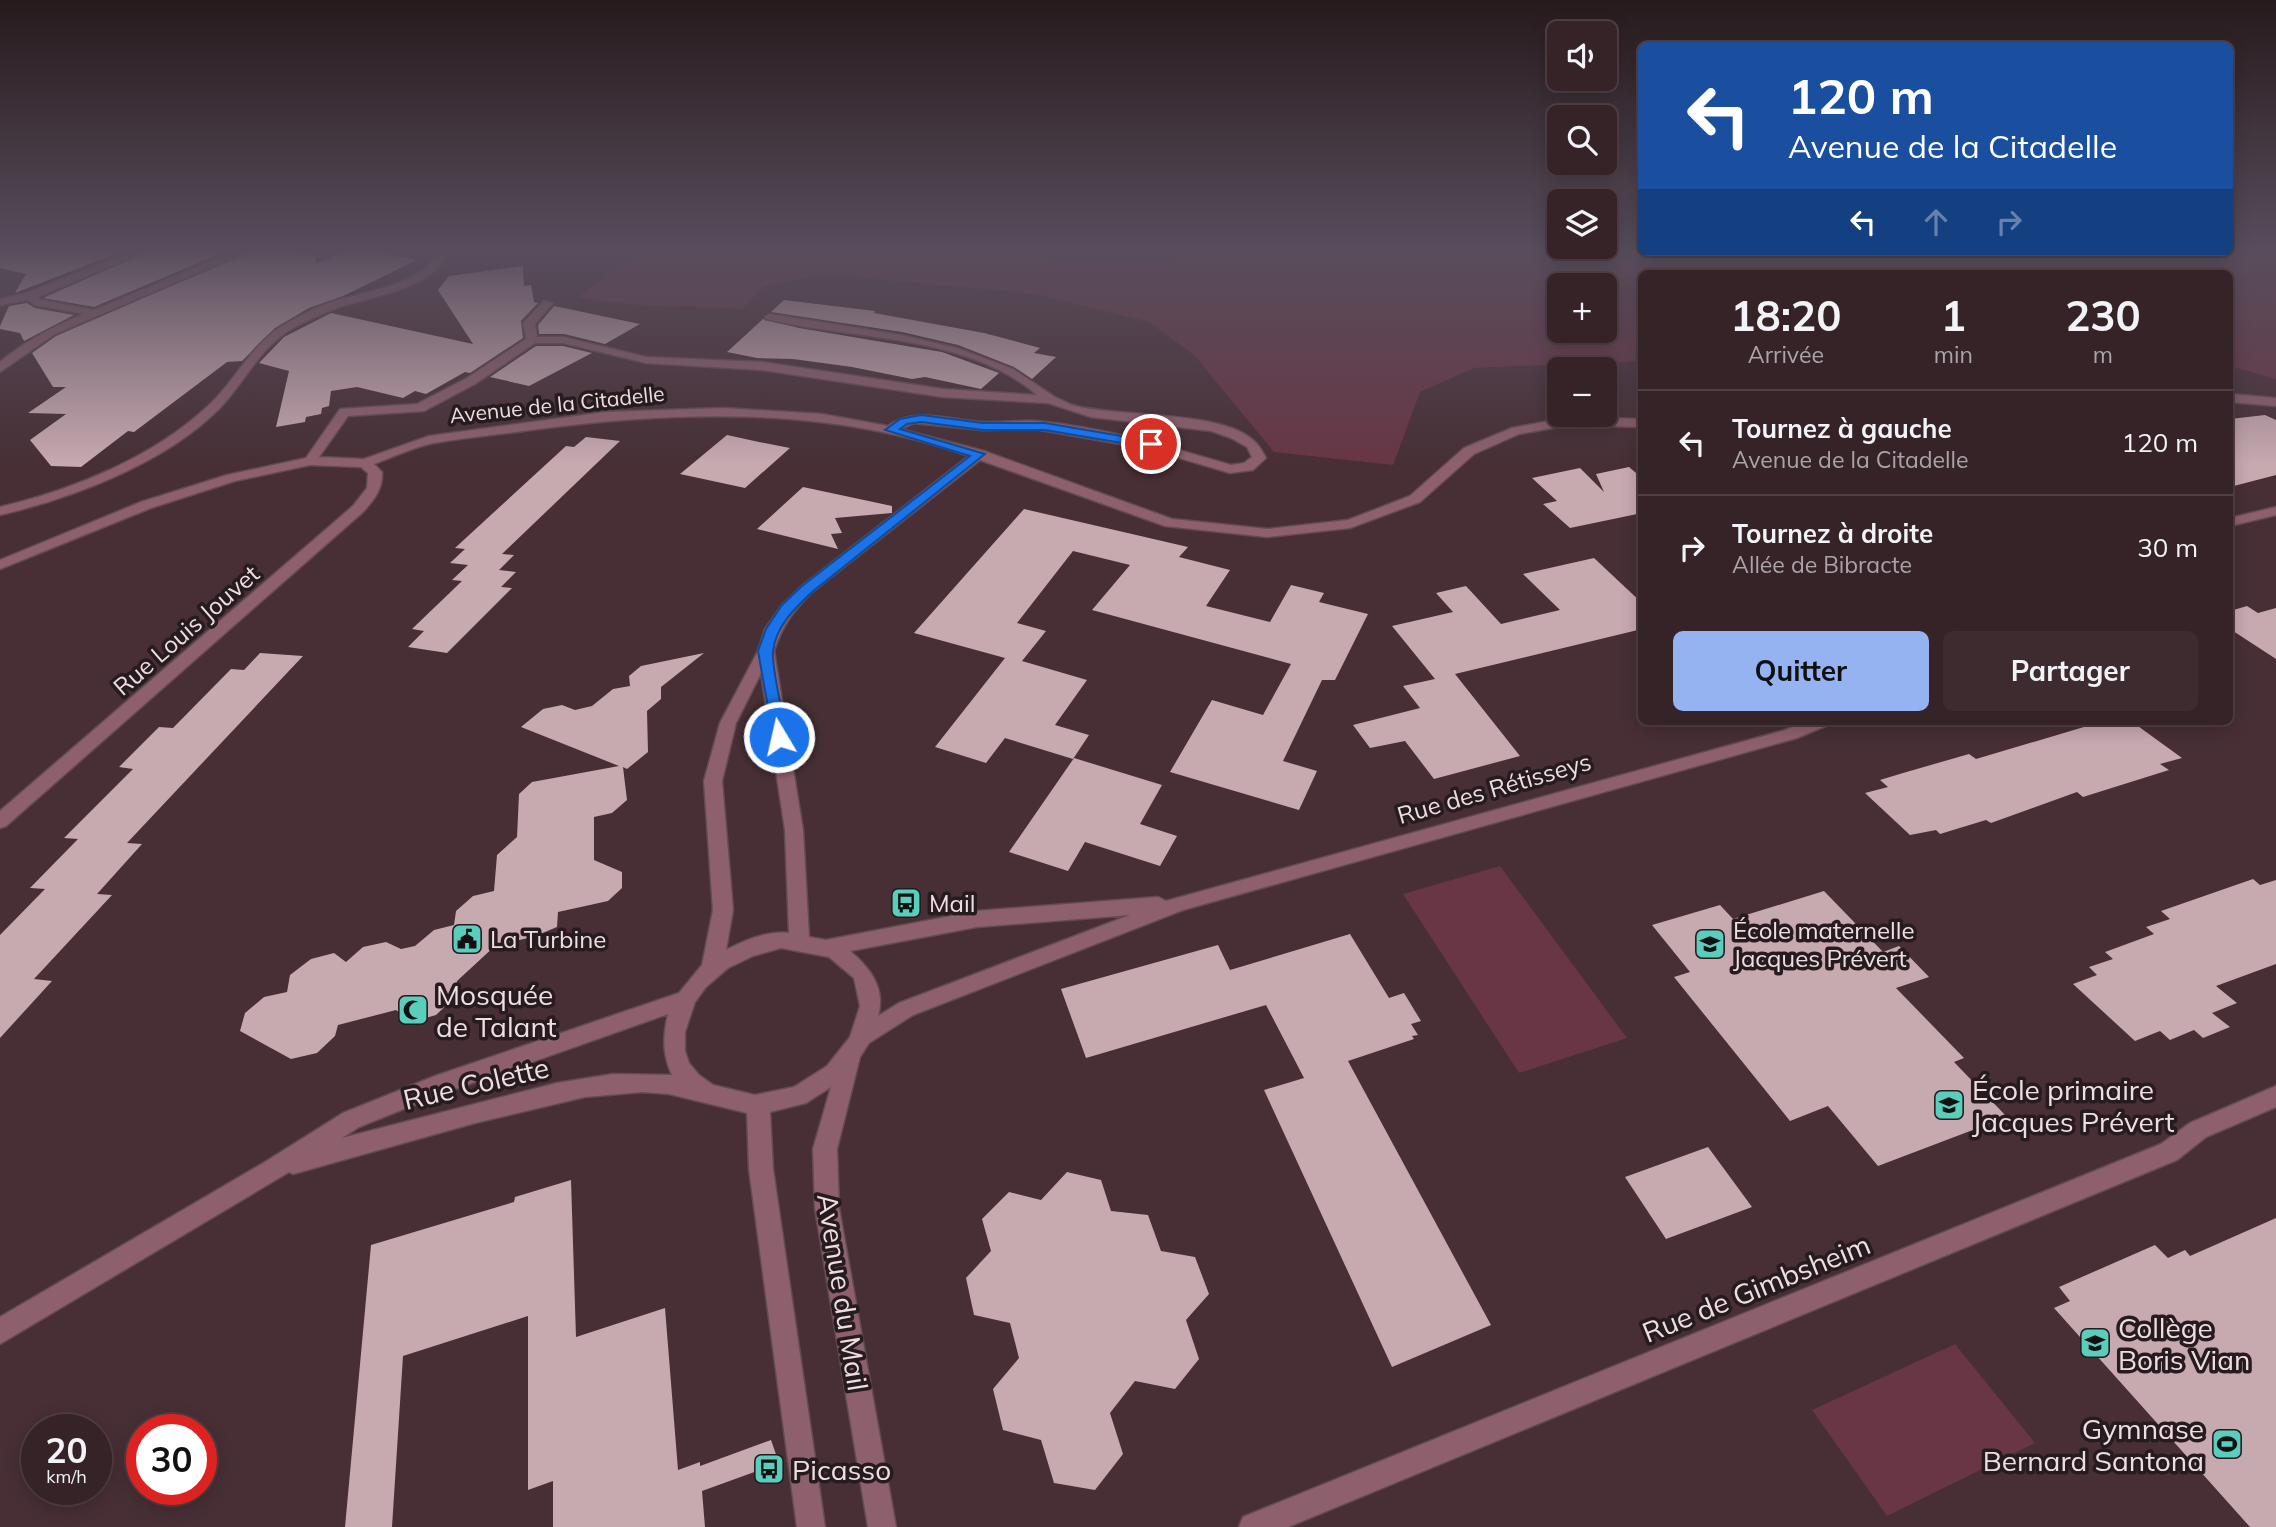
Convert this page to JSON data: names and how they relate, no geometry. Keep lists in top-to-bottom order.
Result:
{
  "streets": {
    "street": [
      "Avenue de la Citadelle",
      "Rue Louis Jouvet",
      "Rue des Rétisseys",
      "Rue Colette",
      "Rue de Gimbsheim",
      "Avenue du Mail"
    ]
  },
  "crossings": [
    ["Avenue de la Citadelle", "Rue Louis Jouvet"],
    ["Rue des Rétisseys", "Rue Colette"],
    ["Rue des Rétisseys", "Avenue du Mail"],
    ["Rue Colette", "Avenue du Mail"]
  ],
  "places": {
    "bus stop": ["Mail", "Picasso"],
    "public building": ["La Turbine"],
    "school or university": ["École maternelle Jacques Prévert", "École primaire Jacques Prévert", "Collège Boris Vian"],
    "mosque": ["Mosquée de Talant"],
    "sports": ["Gymnase Bernard Santona"]
  },
  "page": {
    "map_buttons": ["+", "−"],
    "turn": ["120 m", "Avenue de la Citadelle"],
    "eta": [
      "18:20",
      "Arrivée",
      "1",
      "min",
      "230",
      "m"
    ],
    "list": [
      {
        "name": "Tournez à gauche",
        "note": "Avenue de la Citadelle",
        "value": "120 m"
      },
      {
        "name": "Tournez à droite",
        "note": "Allée de Bibracte",
        "value": "30 m"
      }
    ],
    "buttons": ["Quitter", "Partager"],
    "speed": "20 km/h",
    "limit": "30"
  }
}
